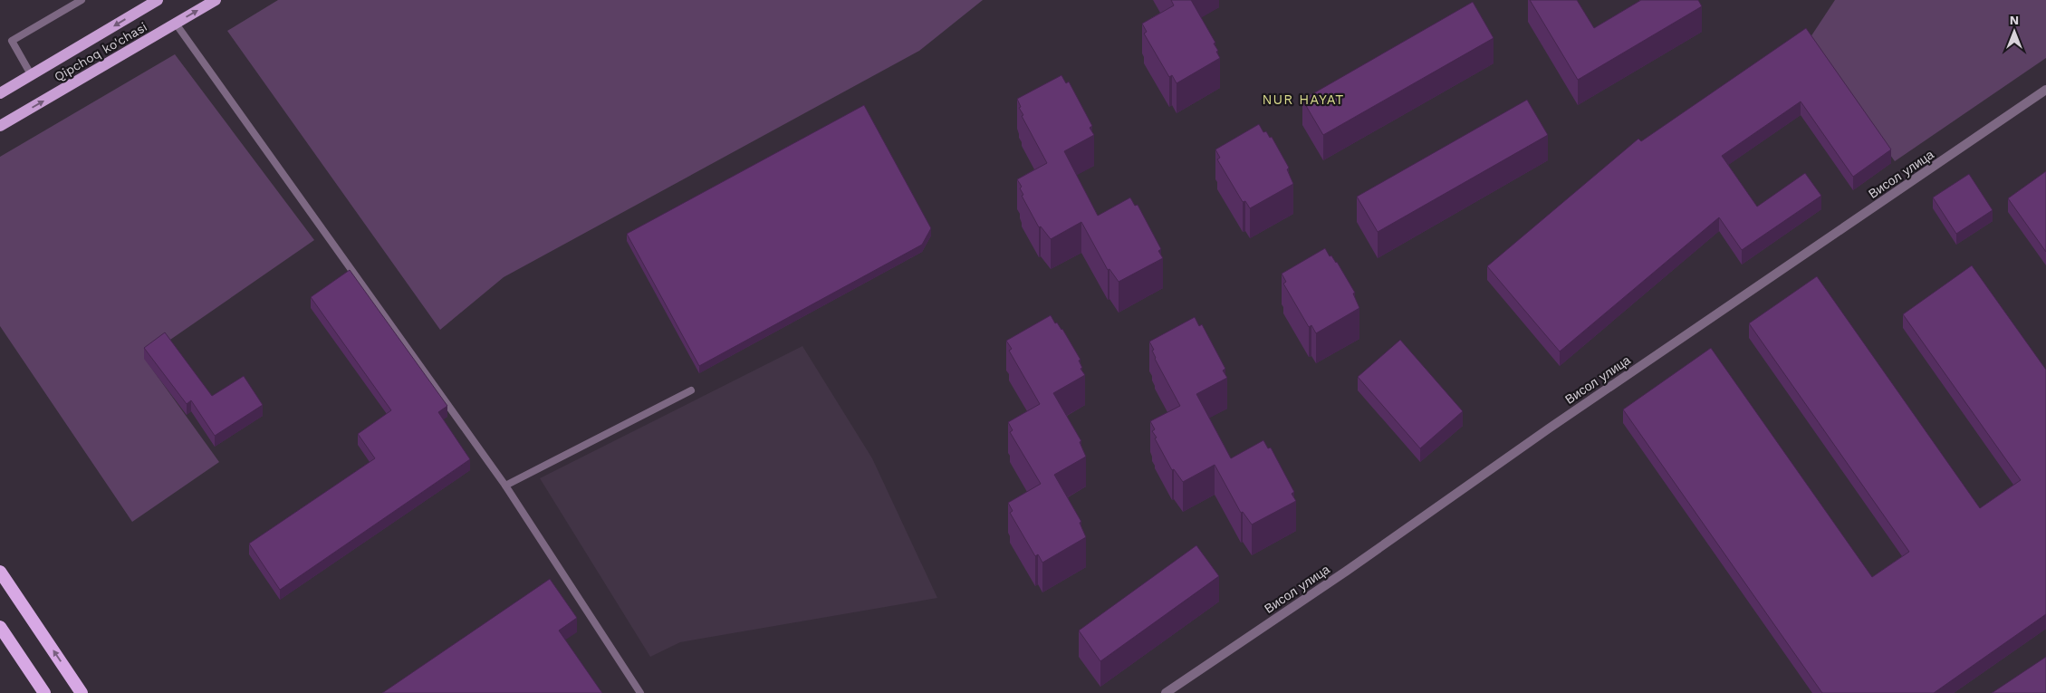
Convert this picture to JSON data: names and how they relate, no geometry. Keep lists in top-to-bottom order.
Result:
{
  "streets": {
    "main road": ["Qipchoq ko'chasi"],
    "street": ["Висол улица"]
  },
  "districts": ["NUR HAYAT"],
  "north": "top"
}
